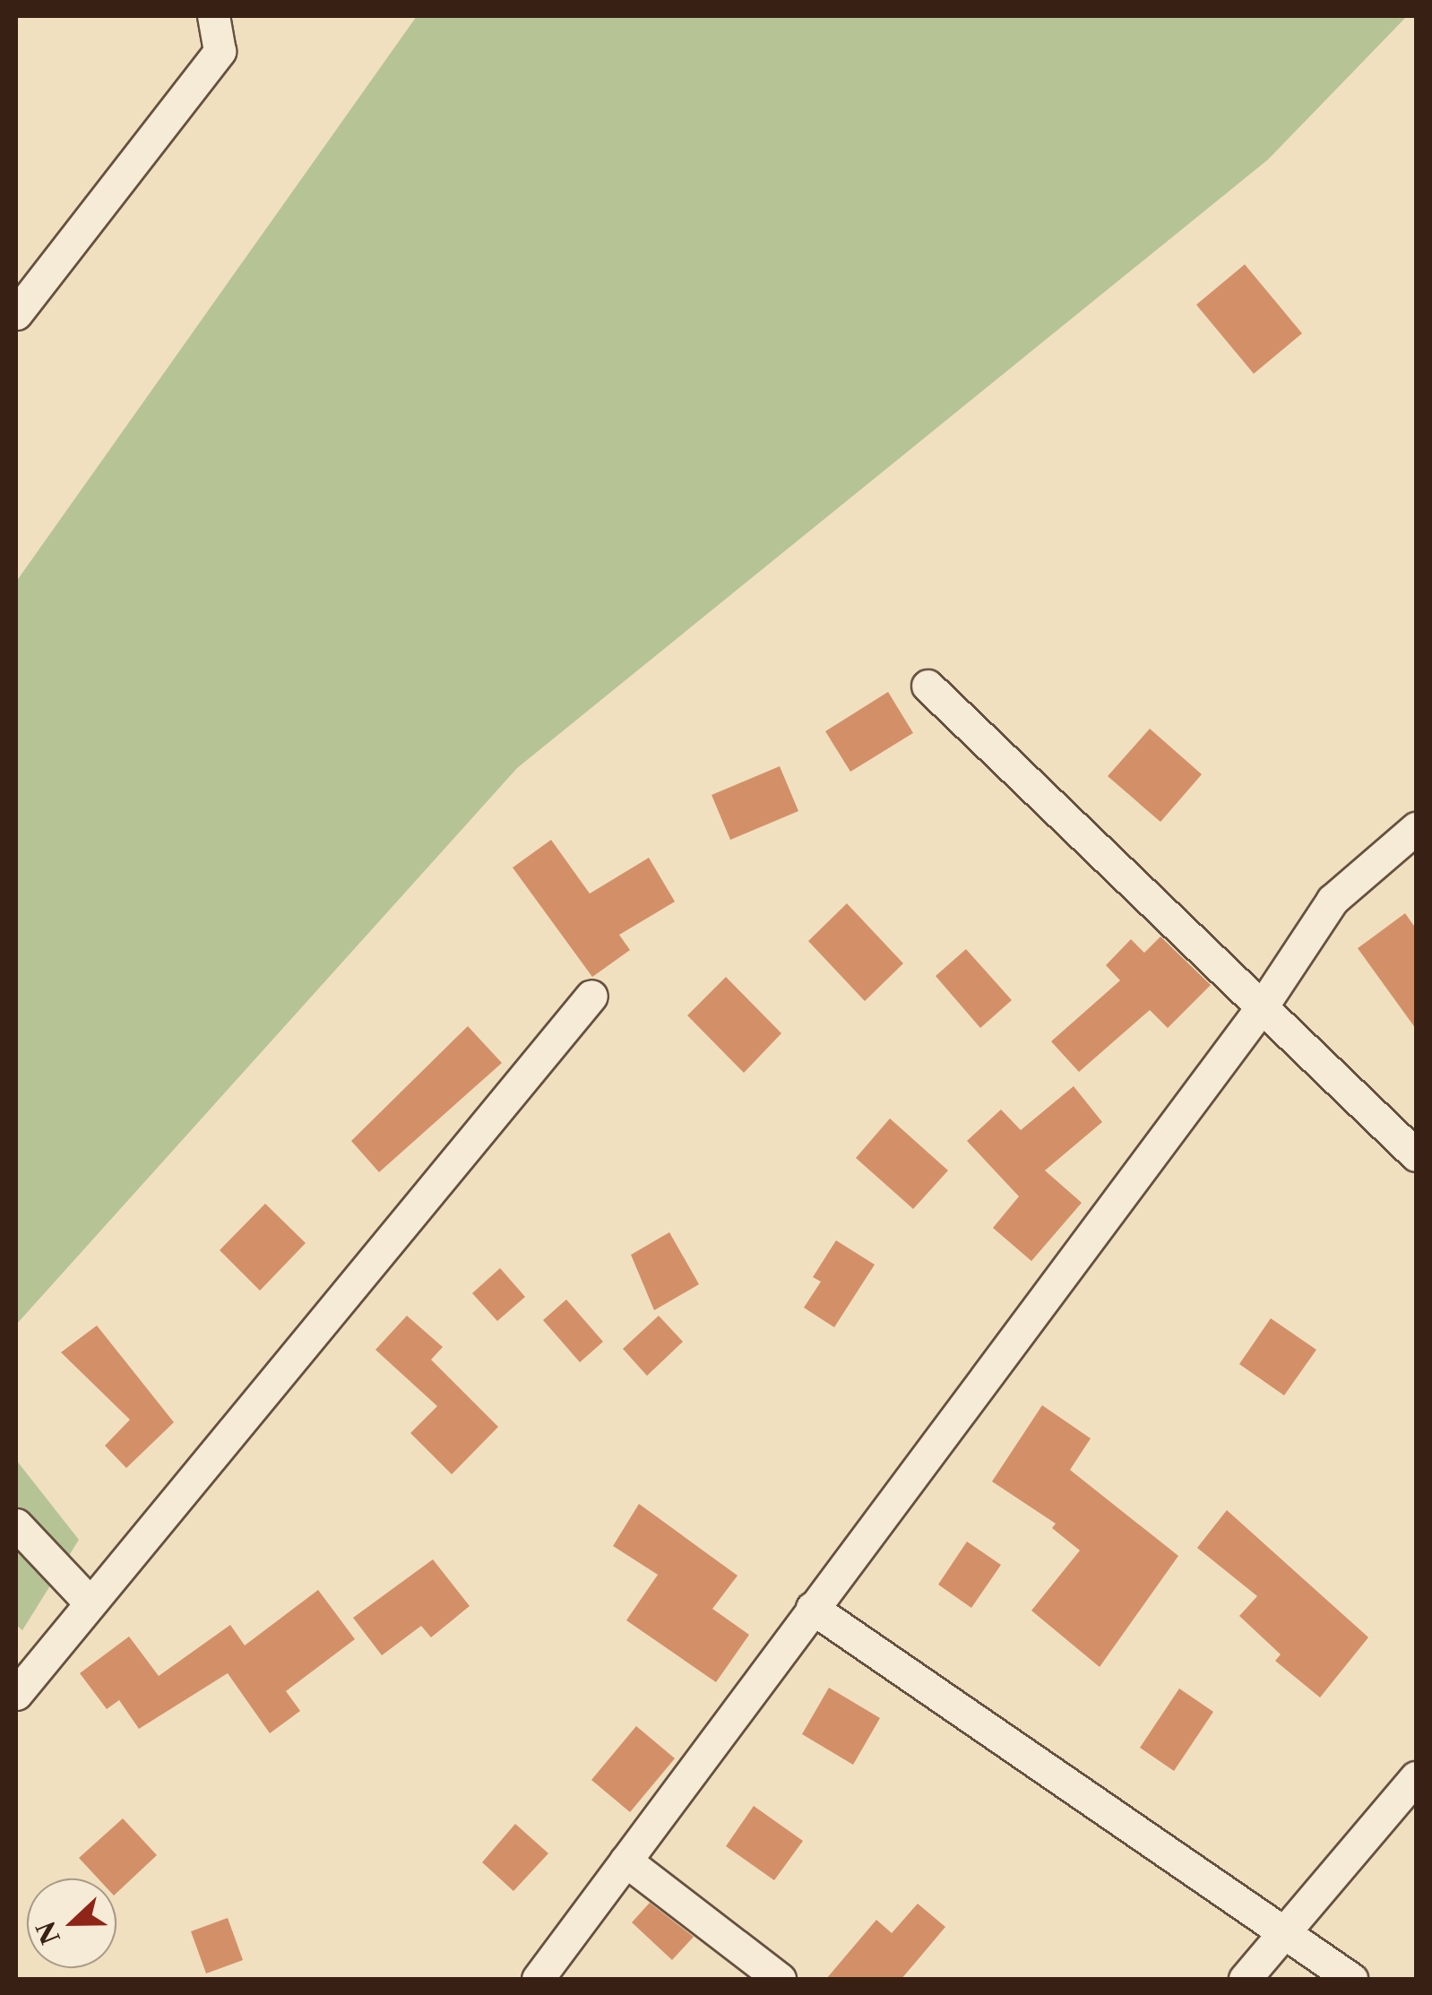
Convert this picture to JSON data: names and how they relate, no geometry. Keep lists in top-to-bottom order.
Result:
{
  "north": "left"
}
